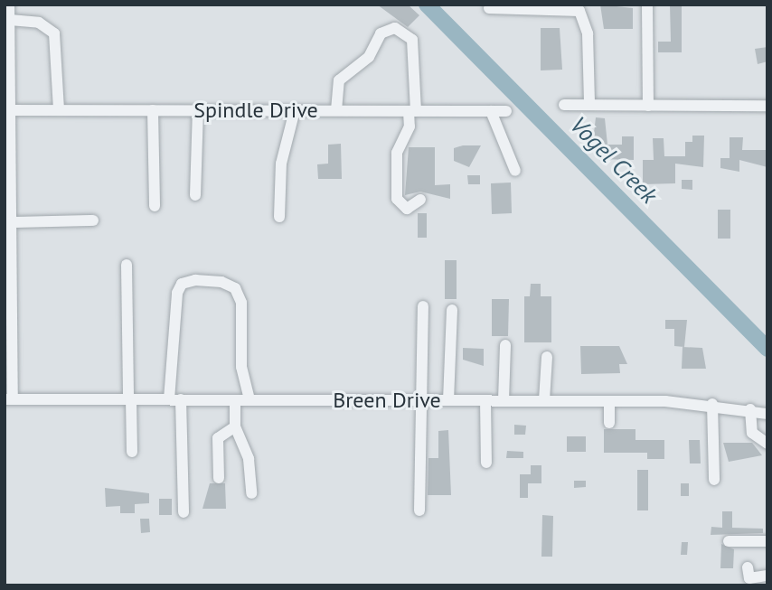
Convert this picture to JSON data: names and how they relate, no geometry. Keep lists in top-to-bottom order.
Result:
{
  "streets": {
    "street": ["Spindle Drive", "Breen Drive"]
  },
  "water": ["Vogel Creek"]
}
